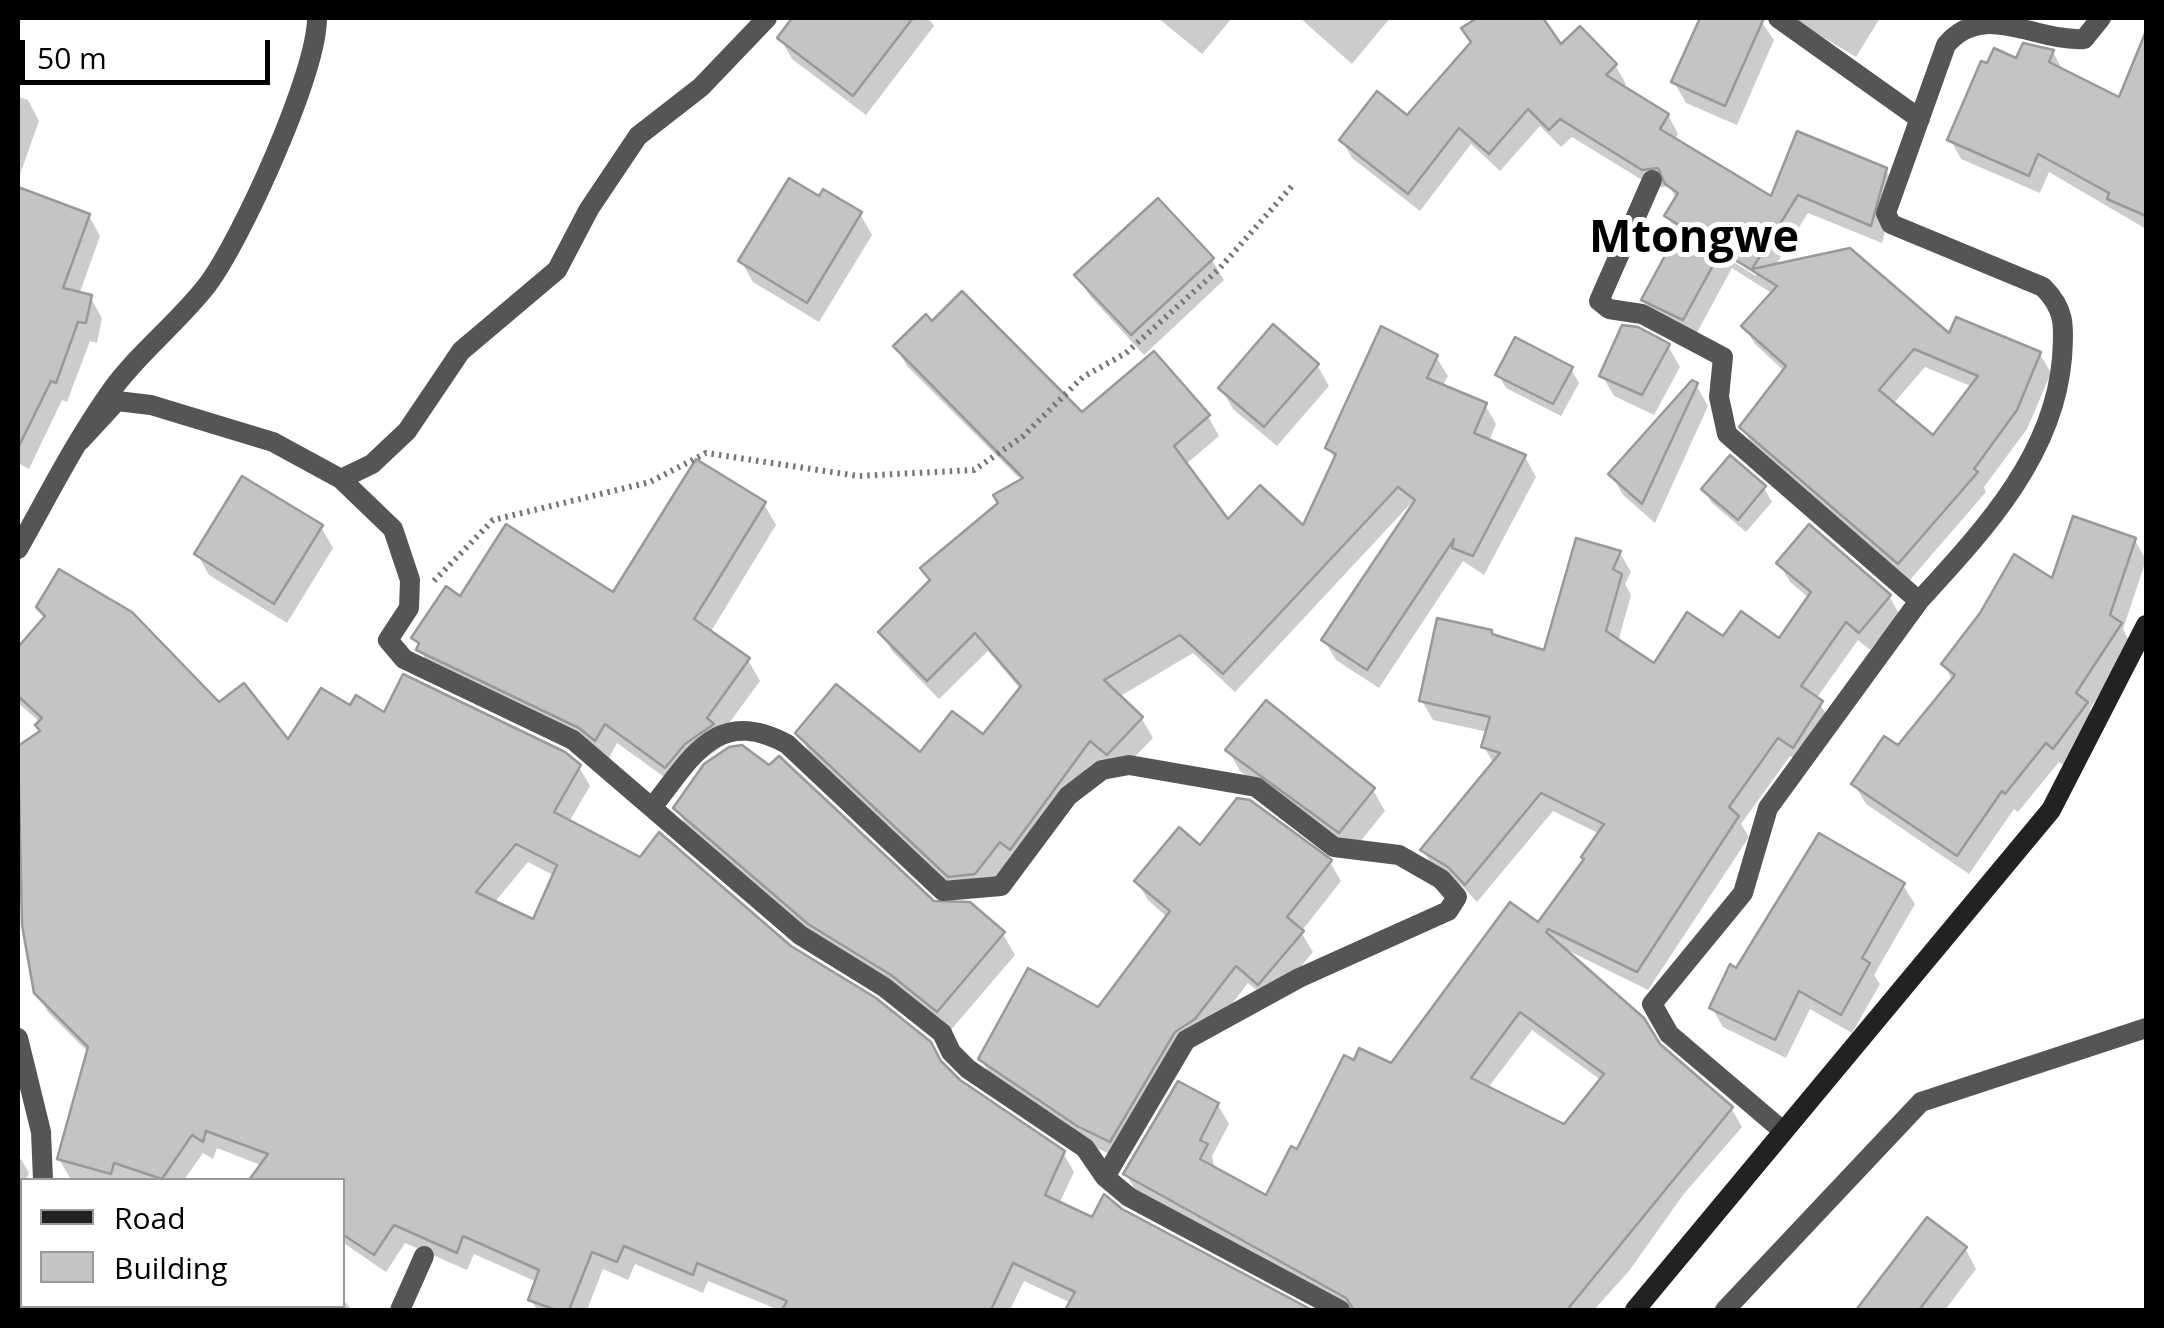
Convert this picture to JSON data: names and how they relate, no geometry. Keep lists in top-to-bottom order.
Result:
{
  "districts": ["Mtongwe"],
  "legend": ["Road", "Building"],
  "scale_bar": "50 m"
}
